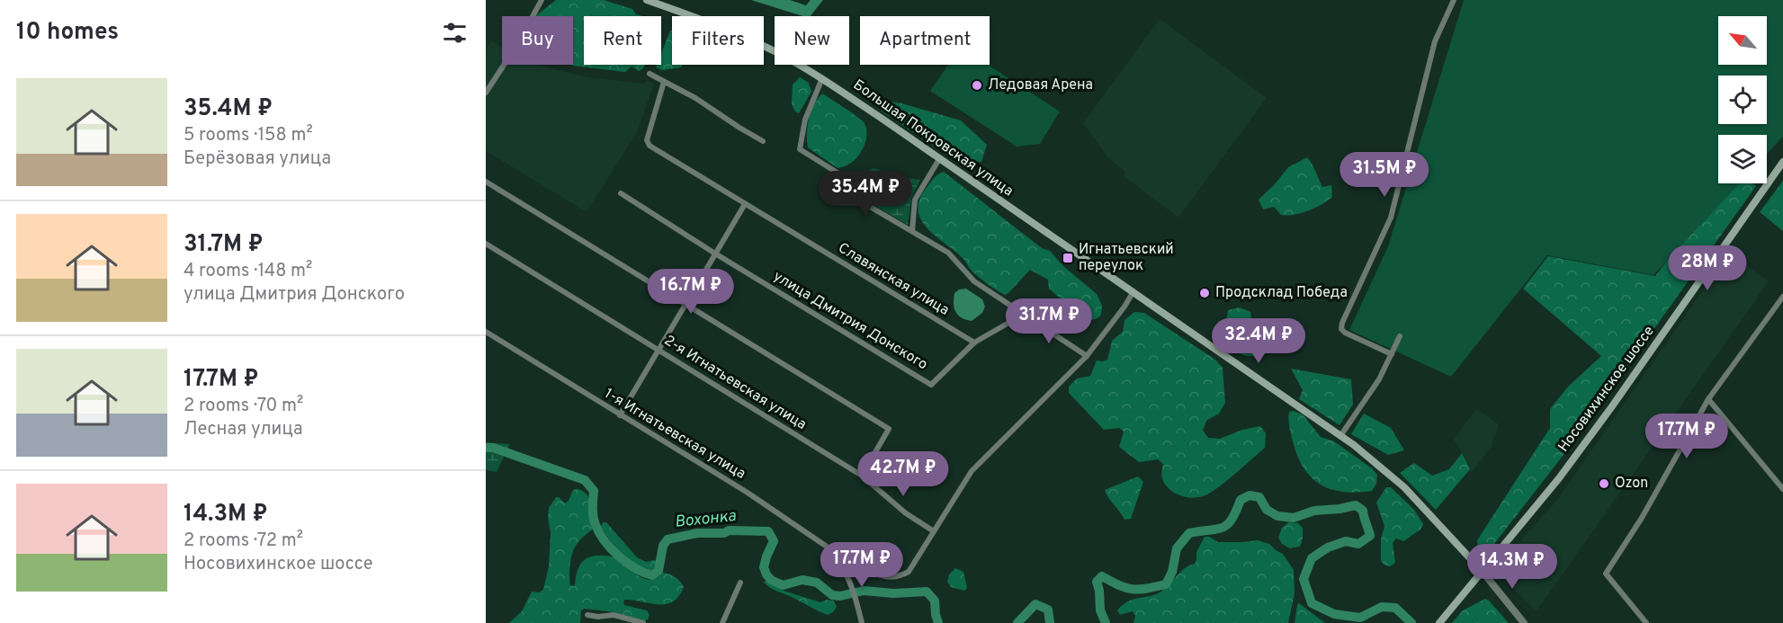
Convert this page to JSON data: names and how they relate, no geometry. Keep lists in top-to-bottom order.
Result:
{
  "streets": {
    "main road": ["Большая Покровская улица", "Носовихинское шоссе"],
    "street": [
      "Славянская улица",
      "улица Дмитрия Донского",
      "2-я Игнатьевская улица",
      "1-я Игнатьевская улица"
    ]
  },
  "crossings": [
    ["Большая Покровская улица", "Носовихинское шоссе"],
    ["Славянская улица", "улица Дмитрия Донского"]
  ],
  "water": ["Вохонка"],
  "places": {
    "other": ["Ледовая Арена", "Продсклад Победа", "Ozon"],
    "transit": ["Игнатьевский переулок"]
  },
  "north": "top left",
  "page": {
    "heading": "10 homes",
    "chip": [
      "Buy",
      "Rent",
      "Filters",
      "New",
      "Apartment"
    ],
    "list": [
      {
        "name": "35.4M ₽",
        "note": "5 rooms · 158 m² · Берёзовая улица"
      },
      {
        "name": "31.7M ₽",
        "note": "4 rooms · 148 m² · улица Дмитрия Донского"
      },
      {
        "name": "17.7M ₽",
        "note": "2 rooms · 70 m² · Лесная улица"
      },
      {
        "name": "14.3M ₽",
        "note": "2 rooms · 72 m² · Носовихинское шоссе"
      }
    ],
    "price": [
      "31.5M ₽",
      "35.4M ₽",
      "28M ₽",
      "16.7M ₽",
      "31.7M ₽",
      "32.4M ₽",
      "17.7M ₽",
      "42.7M ₽",
      "17.7M ₽",
      "14.3M ₽"
    ]
  }
}
